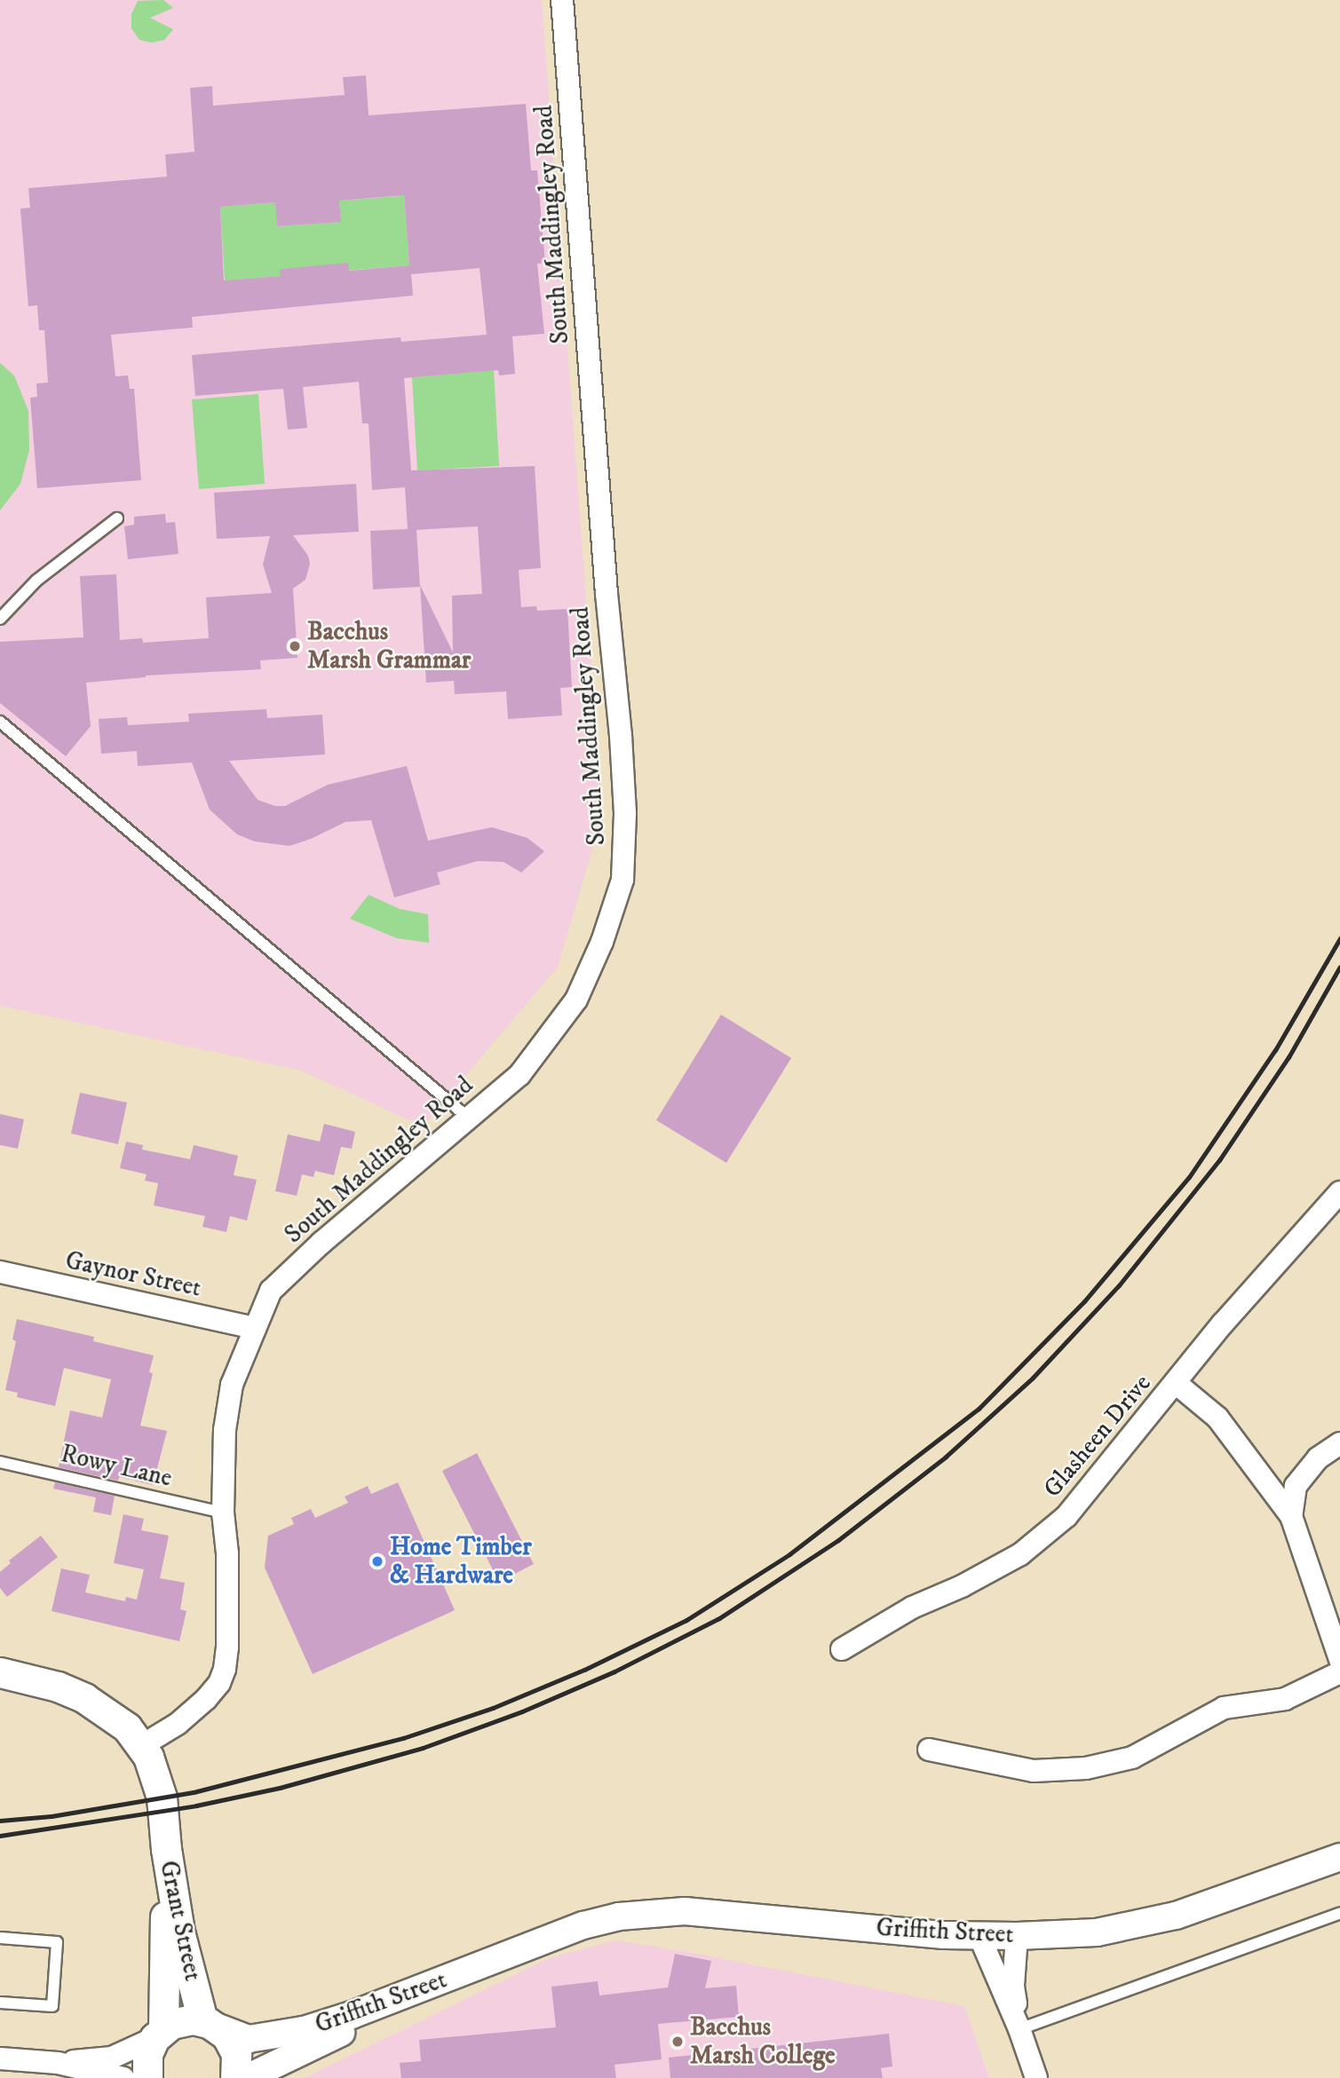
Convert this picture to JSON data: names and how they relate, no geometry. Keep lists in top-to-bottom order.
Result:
{
  "streets": {
    "main road": ["Grant Street"],
    "street": [
      "South Maddingley Road",
      "Gaynor Street",
      "Glasheen Drive",
      "Griffith Street"
    ],
    "lane": ["Rowy Lane"]
  },
  "crossings": [
    ["South Maddingley Road", "Gaynor Street"],
    ["South Maddingley Road", "Rowy Lane"],
    ["Grant Street", "Griffith Street"]
  ],
  "places": ["Bacchus Marsh Grammar", "Home Timber & Hardware", "Bacchus Marsh College"]
}
